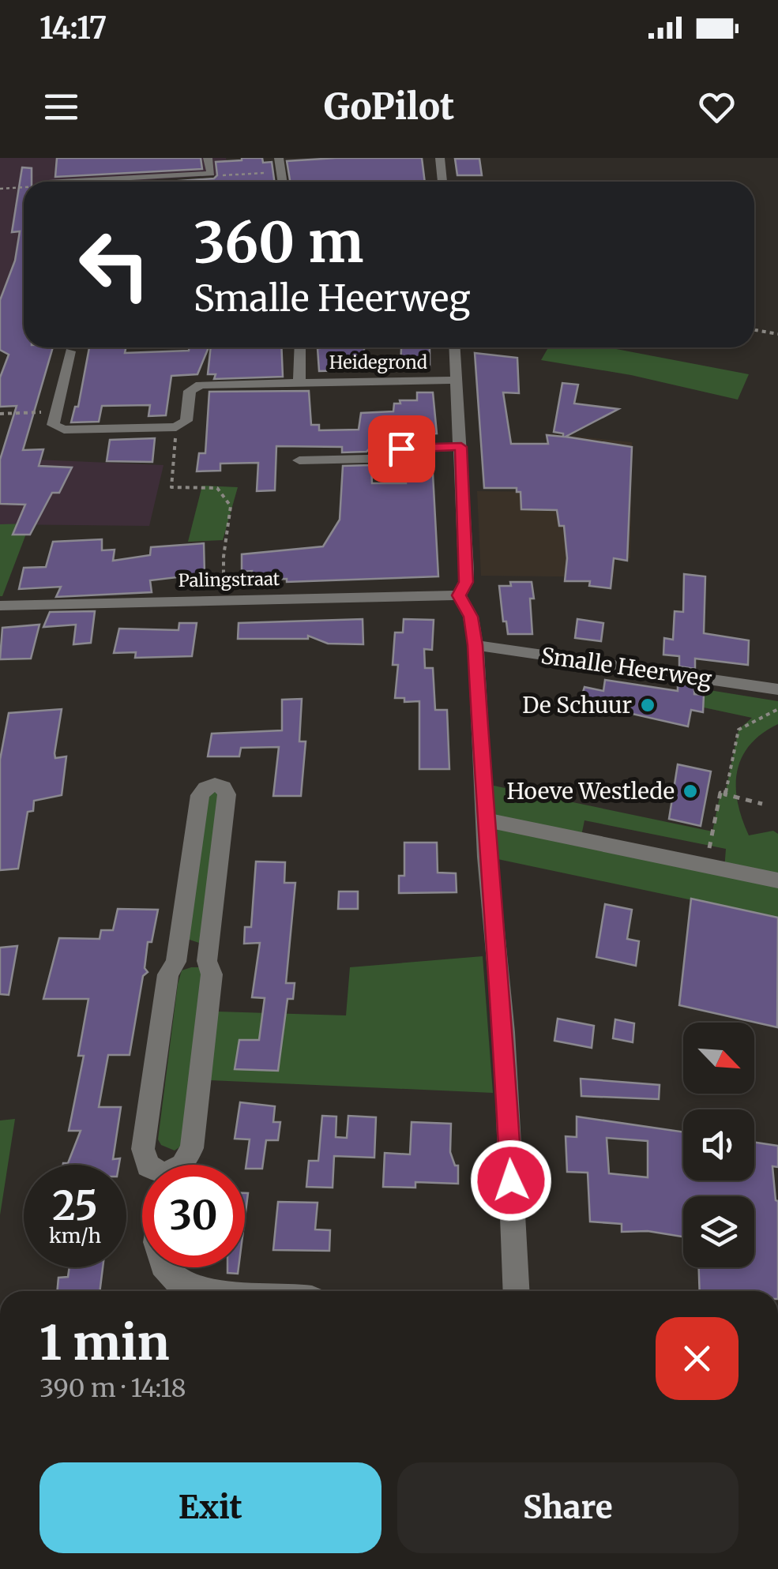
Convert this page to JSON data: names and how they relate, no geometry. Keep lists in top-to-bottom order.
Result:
{
  "streets": {
    "street": ["Heidegrond", "Palingstraat", "Smalle Heerweg"]
  },
  "places": ["De Schuur", "Hoeve Westlede"],
  "north": "bottom right",
  "page": {
    "status": "14:17",
    "header": "GoPilot",
    "turn": ["360 m", "Smalle Heerweg"],
    "speed": "25 km/h",
    "limit": "30",
    "heading": ["1 min", "390 m · 14:18"],
    "buttons": ["Exit", "Share"]
  }
}
